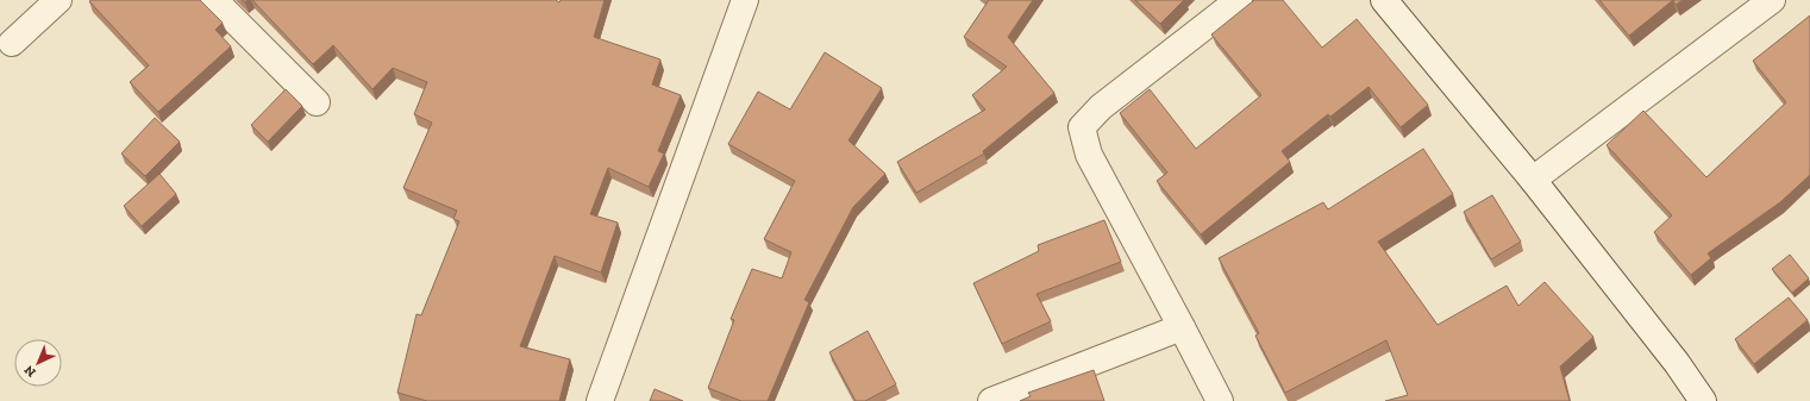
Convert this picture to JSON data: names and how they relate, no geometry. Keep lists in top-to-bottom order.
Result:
{
  "north": "bottom left"
}
